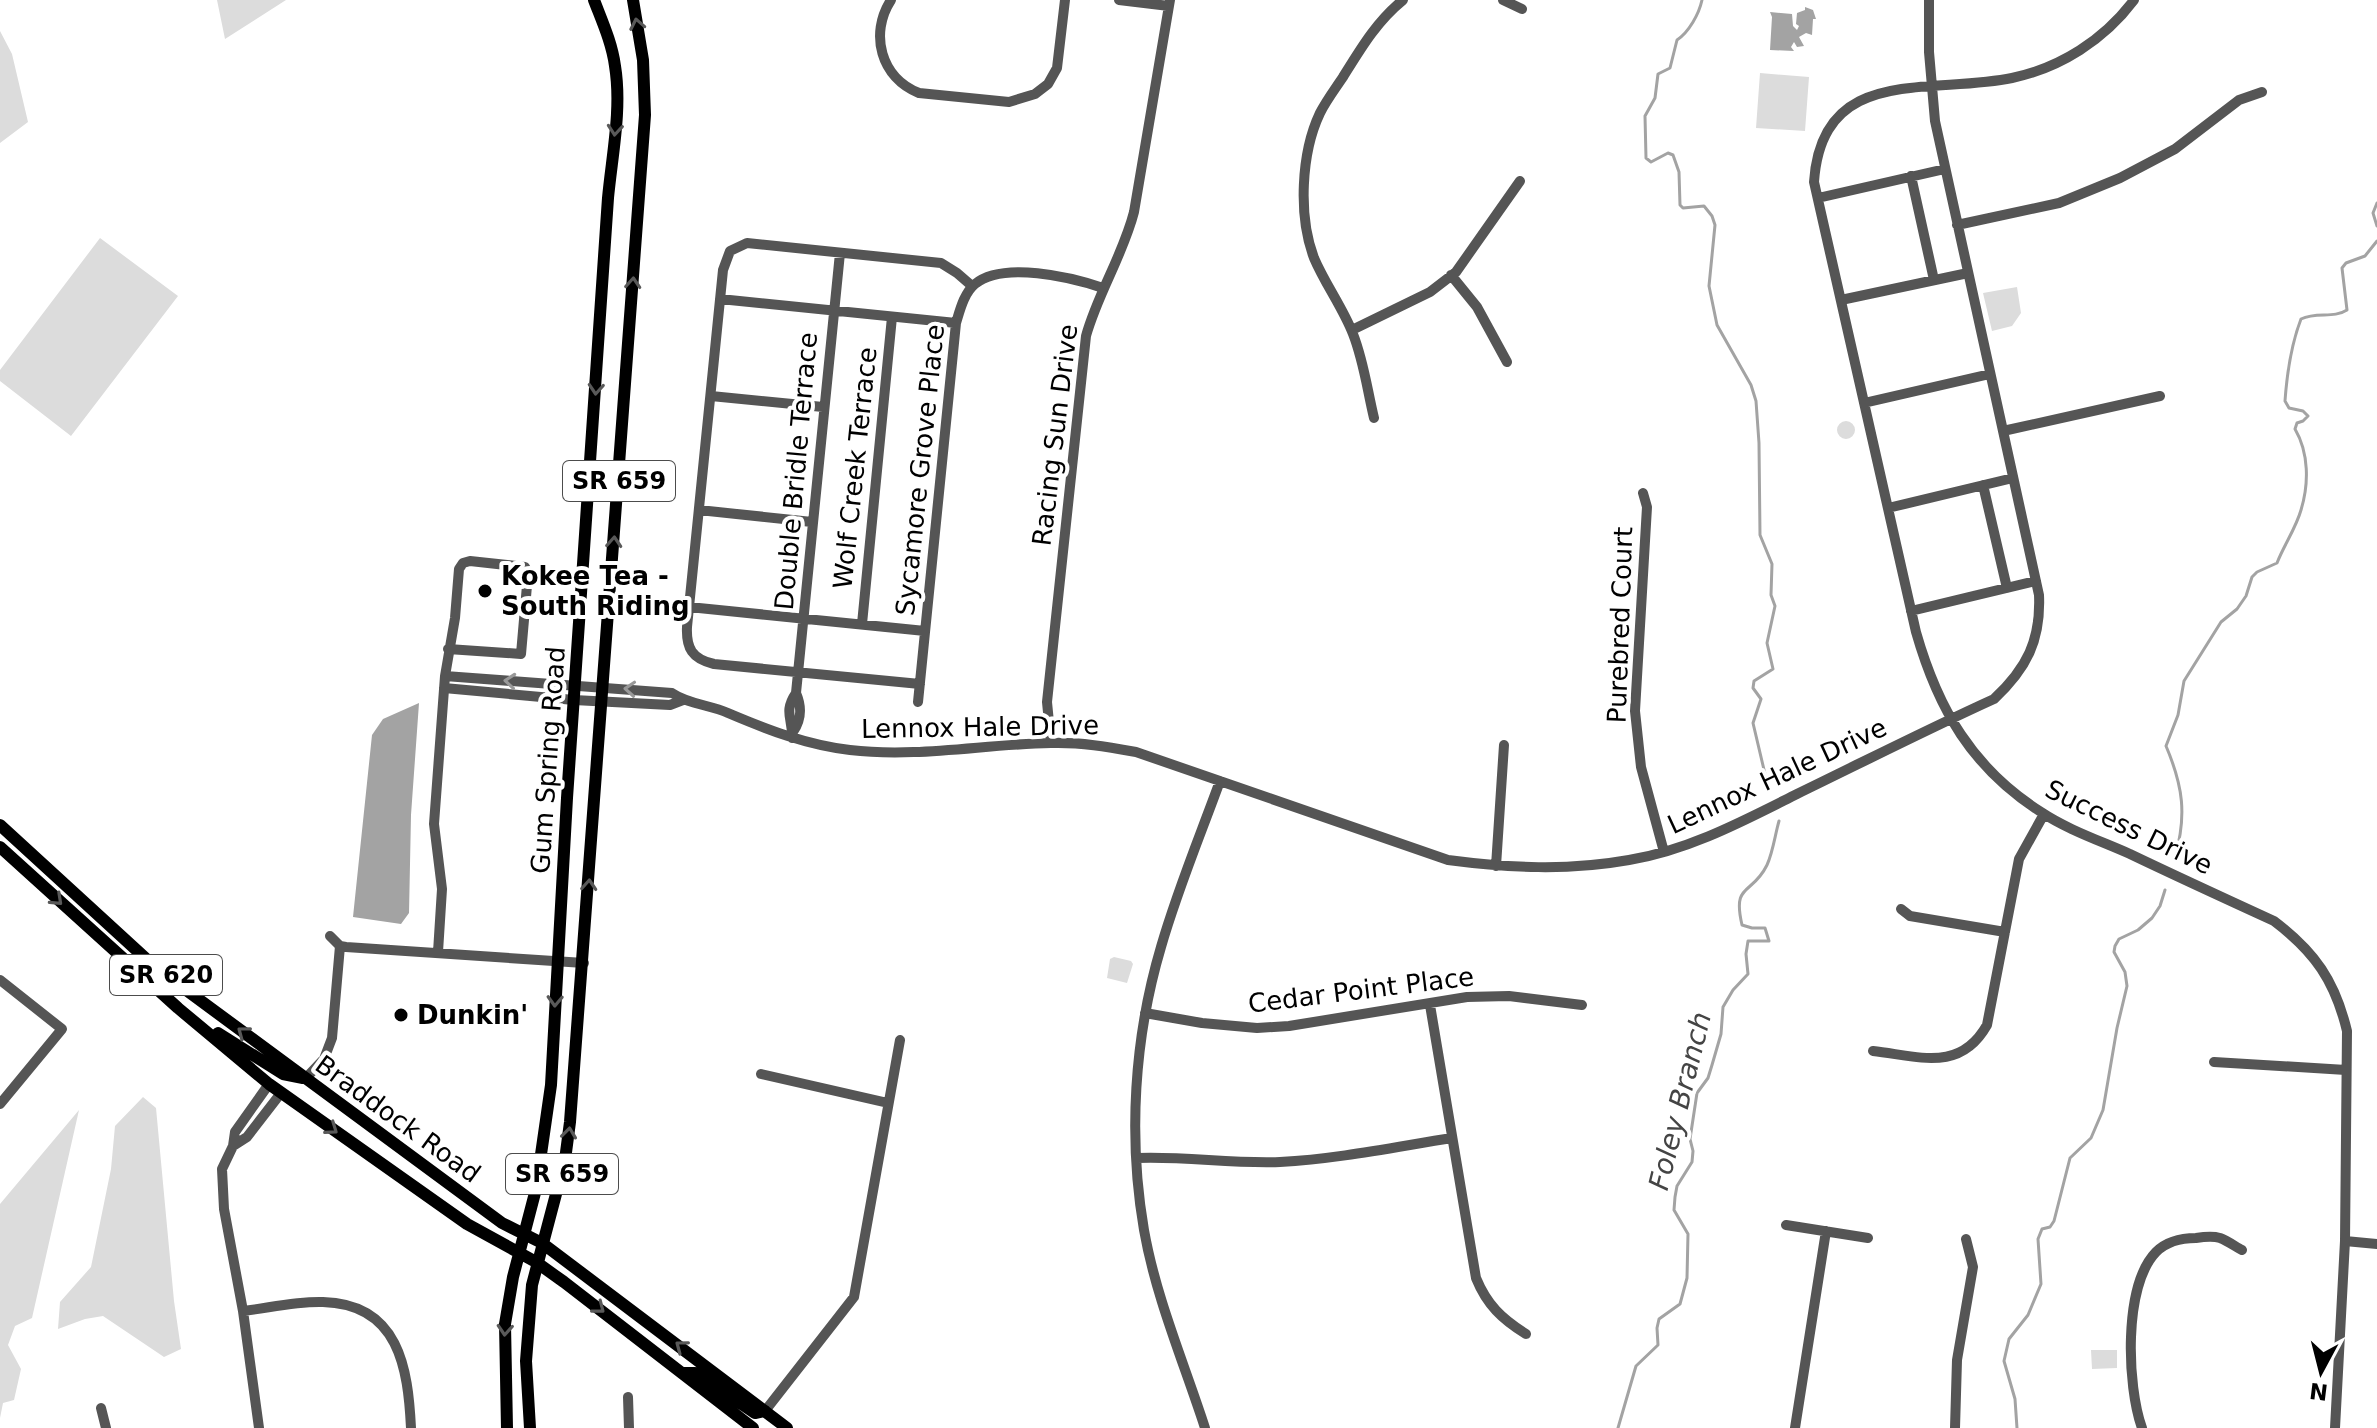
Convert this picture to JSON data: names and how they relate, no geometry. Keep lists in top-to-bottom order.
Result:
{
  "streets": {
    "main road": [
      "SR 659",
      "Gum Spring Road",
      "SR 620",
      "Braddock Road"
    ],
    "street": [
      "Racing Sun Drive",
      "Wolf Creek Terrace",
      "Sycamore Grove Place",
      "Double Bridle Terrace",
      "Purebred Court",
      "Lennox Hale Drive",
      "Success Drive",
      "Cedar Point Place"
    ]
  },
  "crossings": [
    ["Racing Sun Drive", "Lennox Hale Drive"],
    ["Double Bridle Terrace", "Lennox Hale Drive"],
    ["Purebred Court", "Lennox Hale Drive"],
    ["Lennox Hale Drive", "Gum Spring Road"],
    ["Lennox Hale Drive", "Success Drive"],
    ["Gum Spring Road", "Braddock Road"]
  ],
  "water": ["Foley Branch"],
  "places": ["Kokee Tea - South Riding", "Dunkin'"],
  "north": "bottom"
}
